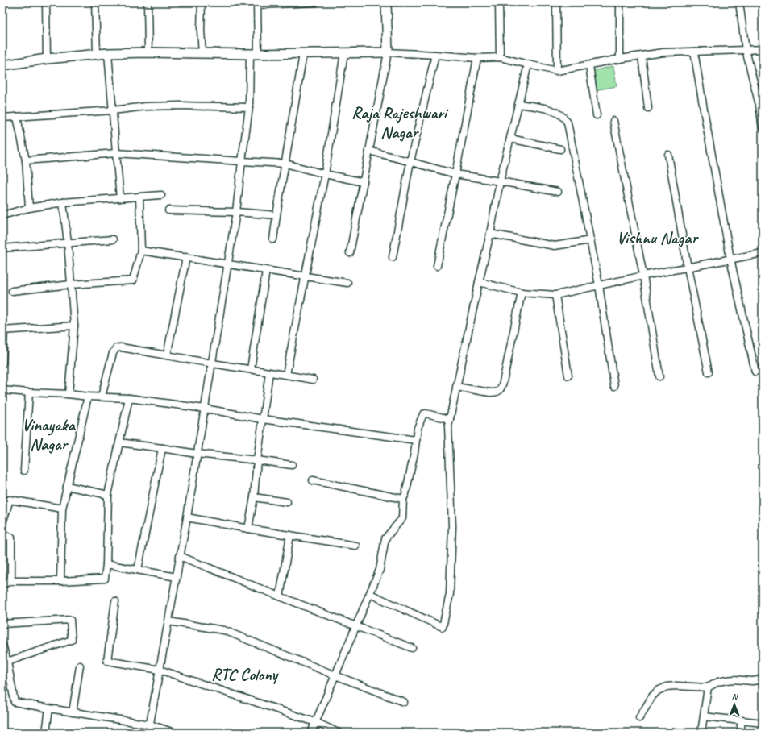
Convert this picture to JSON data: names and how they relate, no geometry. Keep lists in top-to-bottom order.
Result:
{
  "districts": [
    "Raja Rajeshwari Nagar",
    "Vishnu Nagar",
    "Vinayaka Nagar",
    "RTC Colony"
  ],
  "north": "top"
}
